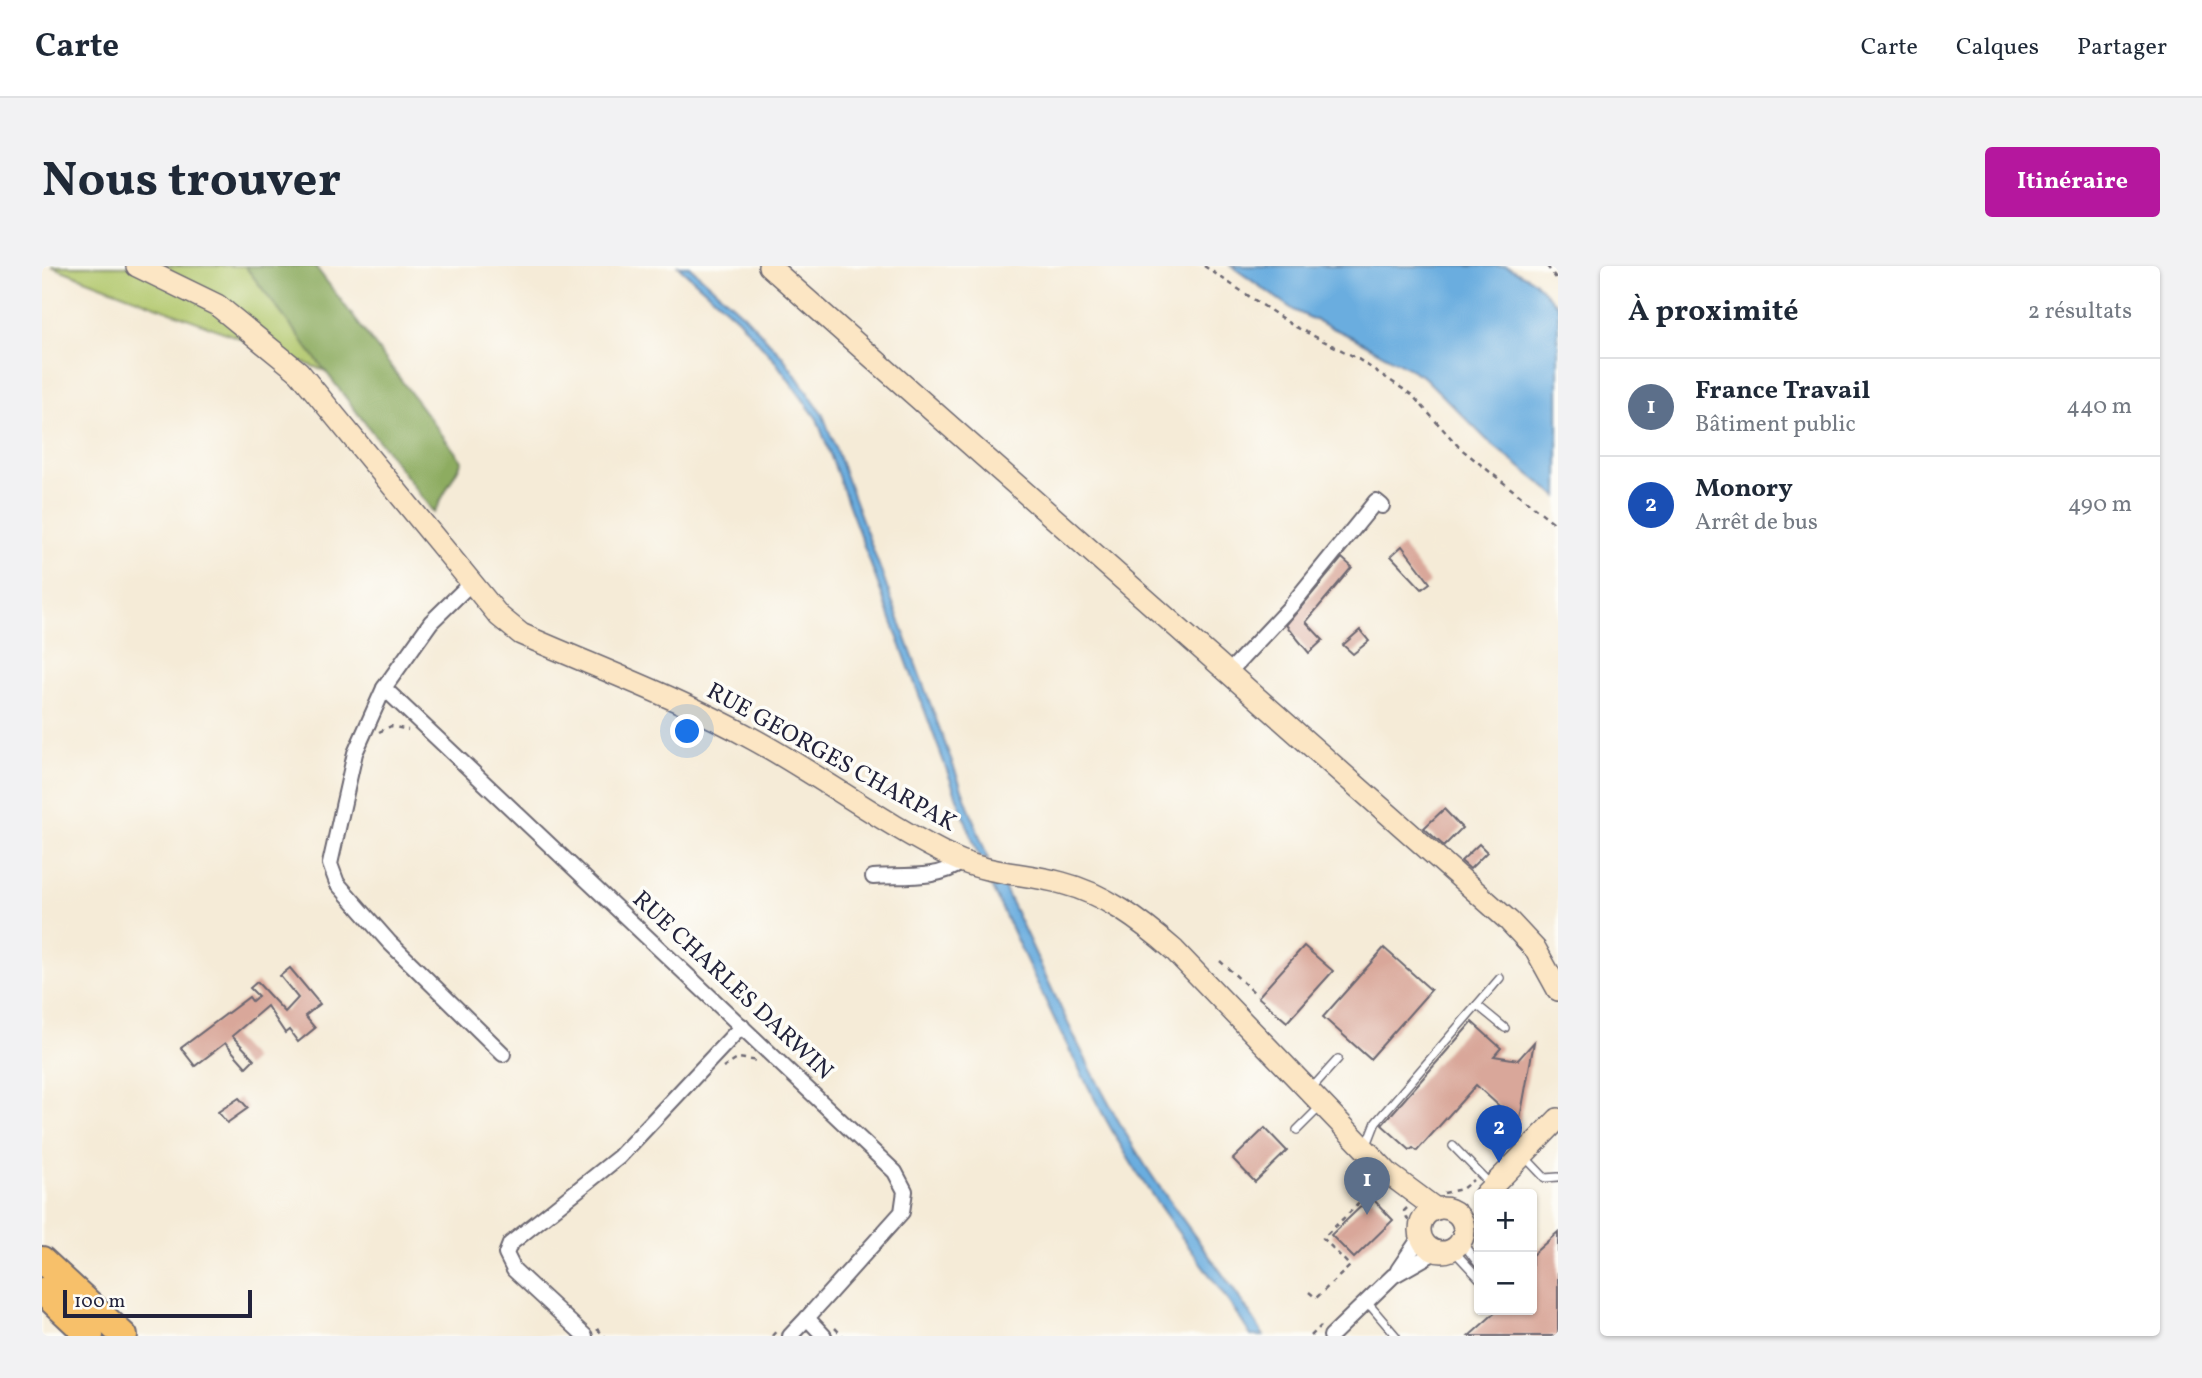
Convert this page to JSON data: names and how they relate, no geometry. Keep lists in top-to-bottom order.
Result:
{
  "streets": {
    "street": ["RUE GEORGES CHARPAK", "RUE CHARLES DARWIN"]
  },
  "scale_bar": "100 m",
  "page": {
    "header": "Carte",
    "nav": ["Carte", "Calques", "Partager"],
    "buttons": "Itinéraire",
    "title": "Nous trouver",
    "heading": ["À proximité", "2 résultats"],
    "list": [
      {
        "mark": "1",
        "name": "France Travail",
        "note": "Bâtiment public",
        "value": "440 m"
      },
      {
        "mark": "2",
        "name": "Monory",
        "note": "Arrêt de bus",
        "value": "490 m"
      }
    ],
    "pins": ["2", "1"],
    "map_buttons": ["+", "−"],
    "scale": "100 m"
  }
}
